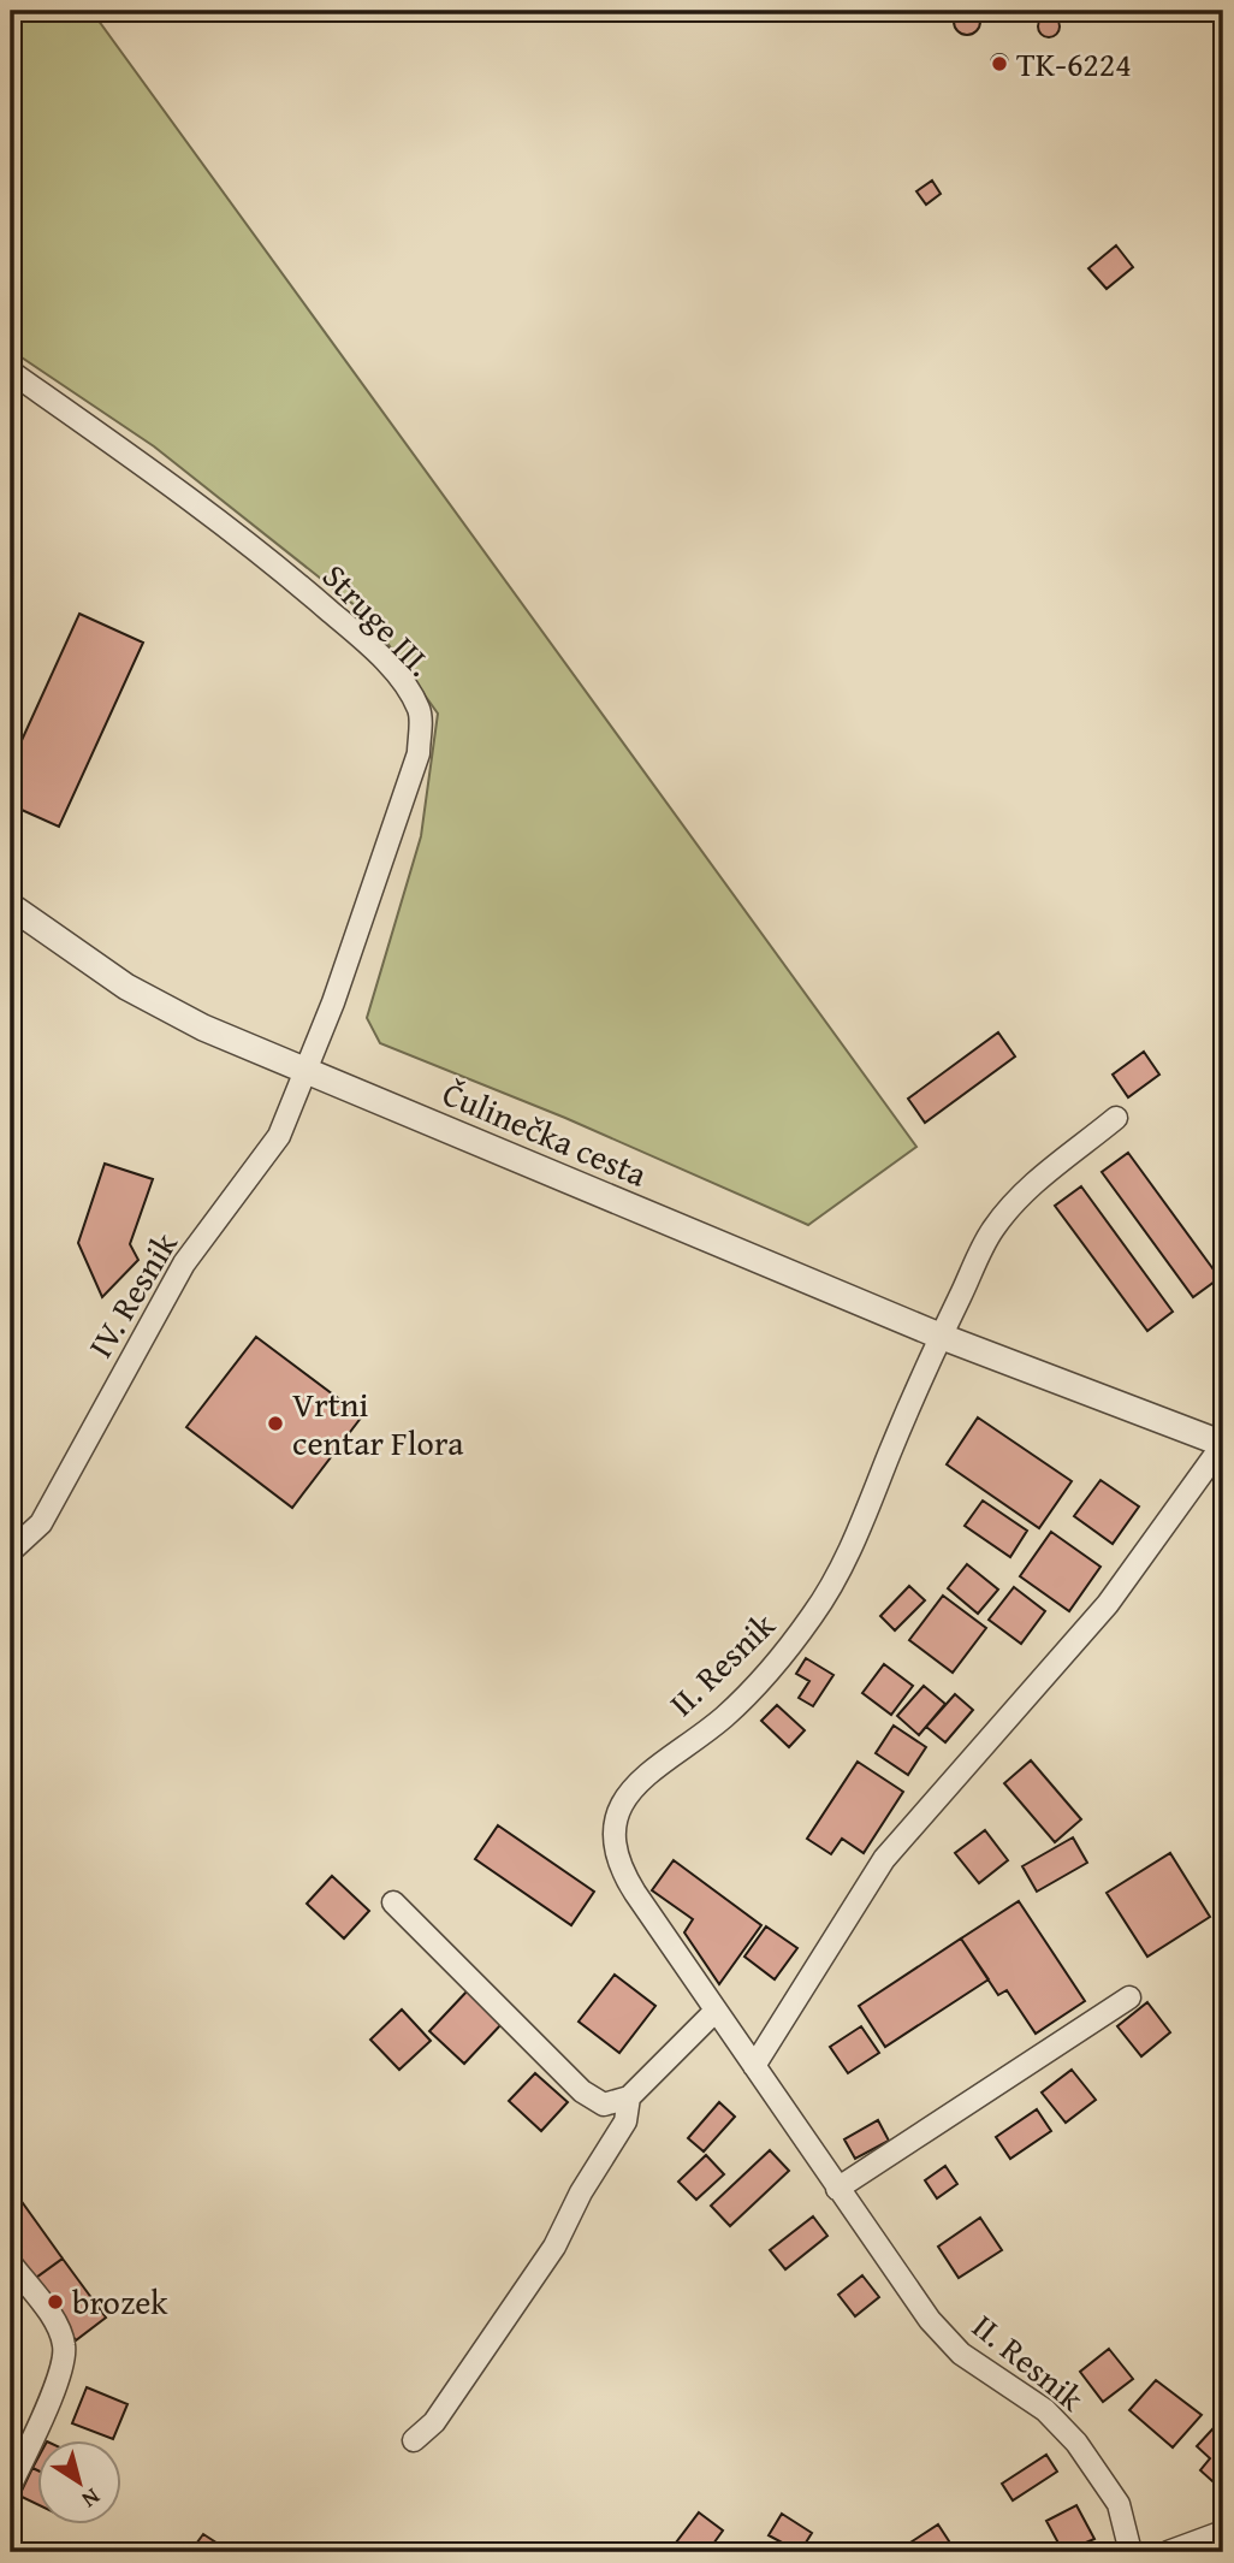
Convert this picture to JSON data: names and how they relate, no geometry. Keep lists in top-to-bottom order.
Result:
{
  "streets": {
    "street": [
      "Struge III.",
      "Čulinečka cesta",
      "IV. Resnik",
      "II. Resnik"
    ]
  },
  "crossings": [
    ["Struge III.", "Čulinečka cesta"],
    ["Struge III.", "IV. Resnik"],
    ["Čulinečka cesta", "IV. Resnik"],
    ["Čulinečka cesta", "II. Resnik"]
  ],
  "places": ["TK-6224", "Vrtni centar Flora", "brozek"],
  "north": "bottom right"
}
